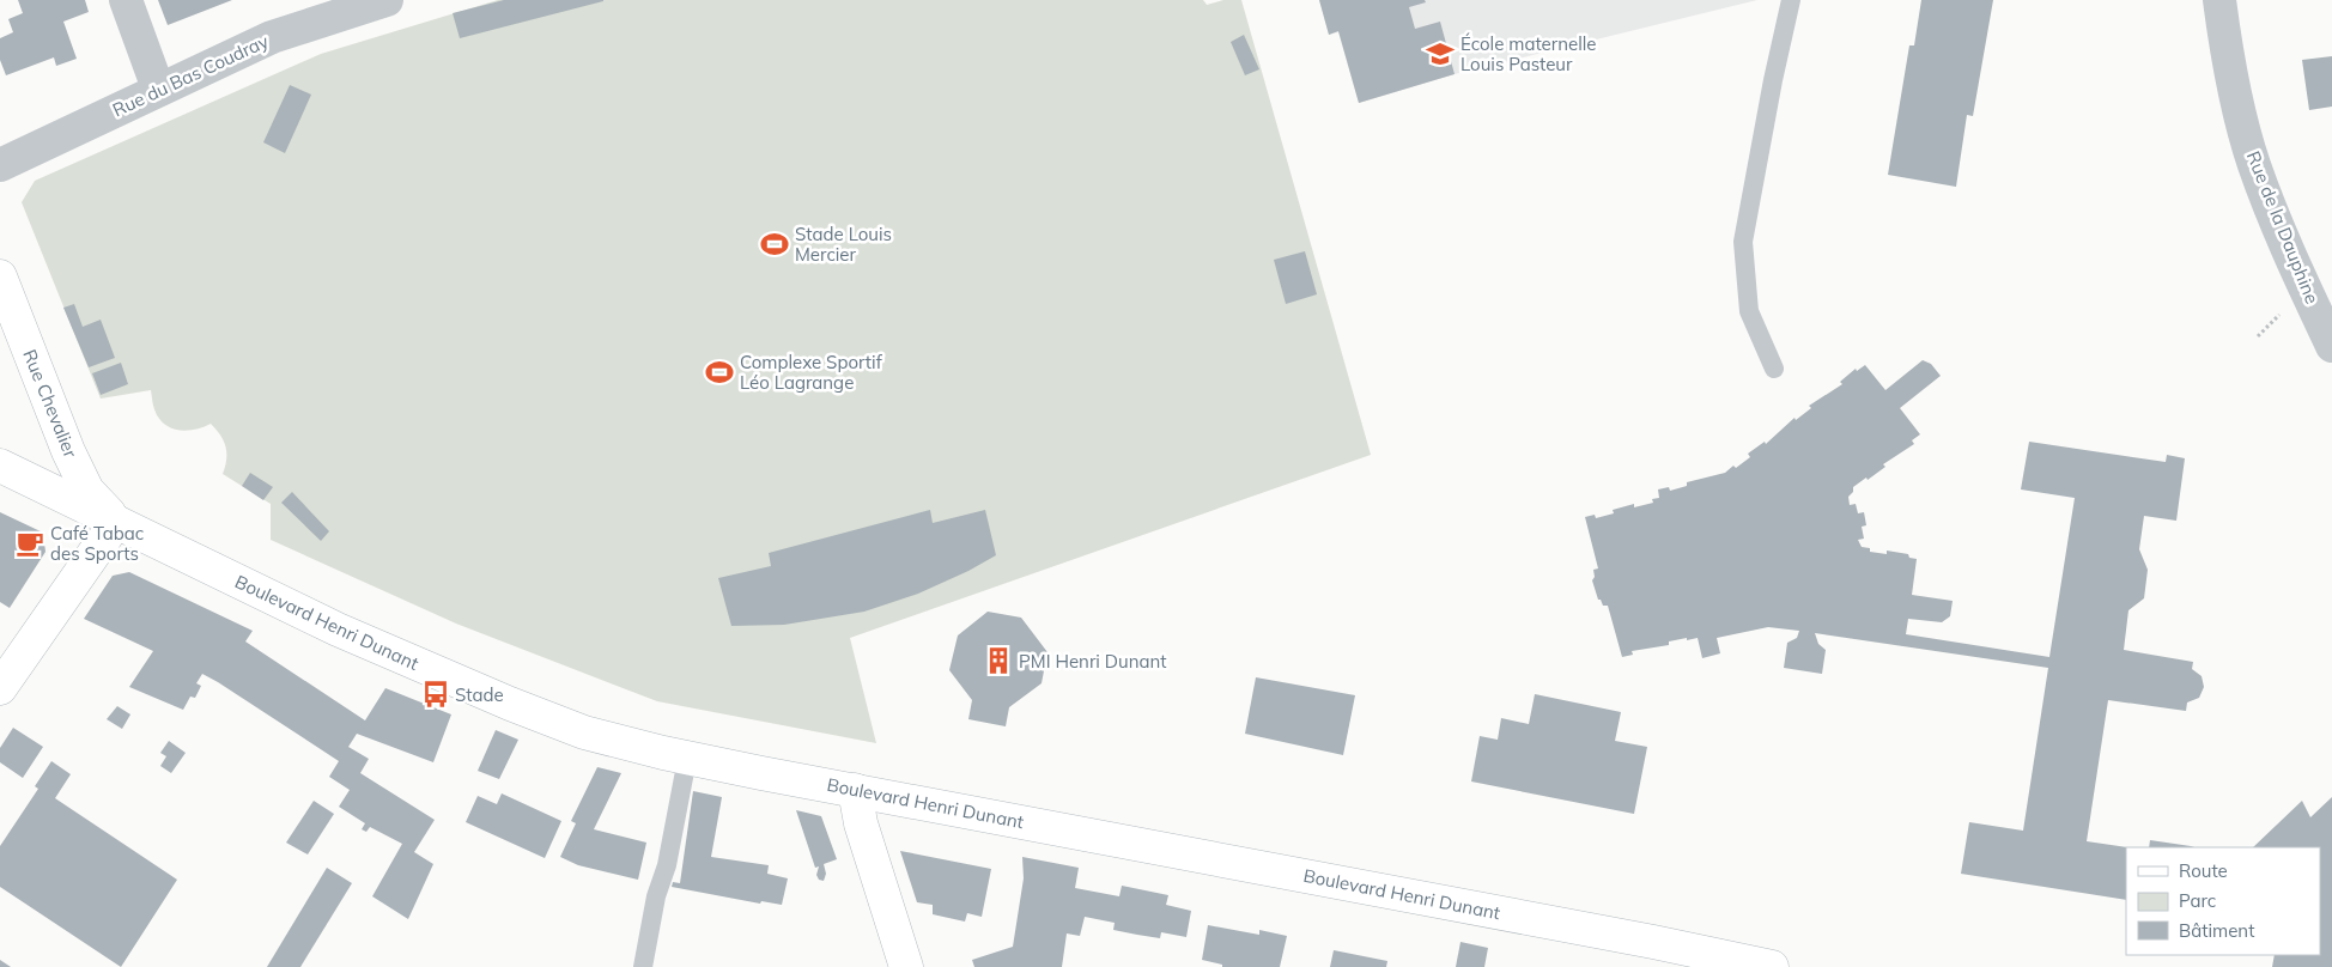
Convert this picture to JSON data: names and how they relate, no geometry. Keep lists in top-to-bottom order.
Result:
{
  "streets": {
    "main road": ["Rue Chevalier", "Boulevard Henri Dunant"],
    "street": ["Rue du Bas Coudray", "Rue de la Dauphine"]
  },
  "crossings": [
    ["Rue Chevalier", "Boulevard Henri Dunant"]
  ],
  "places": {
    "school or university": ["École maternelle Louis Pasteur"],
    "sports": ["Stade Louis Mercier", "Complexe Sportif Léo Lagrange"],
    "cafe": ["Café Tabac des Sports"],
    "building": ["PMI Henri Dunant"],
    "bus stop": ["Stade"]
  },
  "legend": ["Route", "Parc", "Bâtiment"]
}
